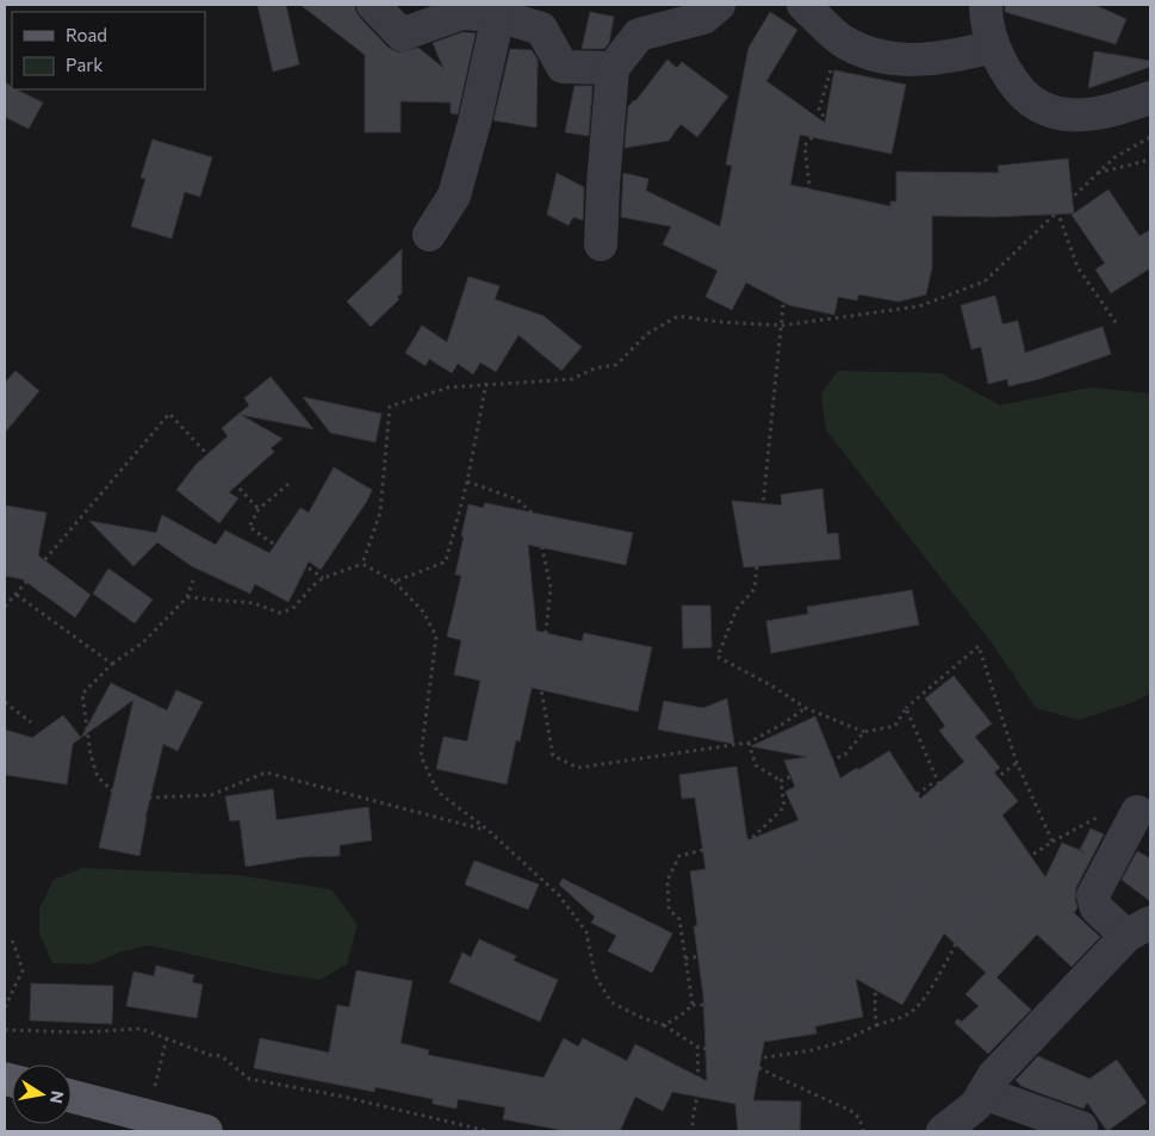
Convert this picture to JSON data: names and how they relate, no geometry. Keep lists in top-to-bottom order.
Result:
{
  "legend": ["Road", "Park"],
  "north": "right"
}
